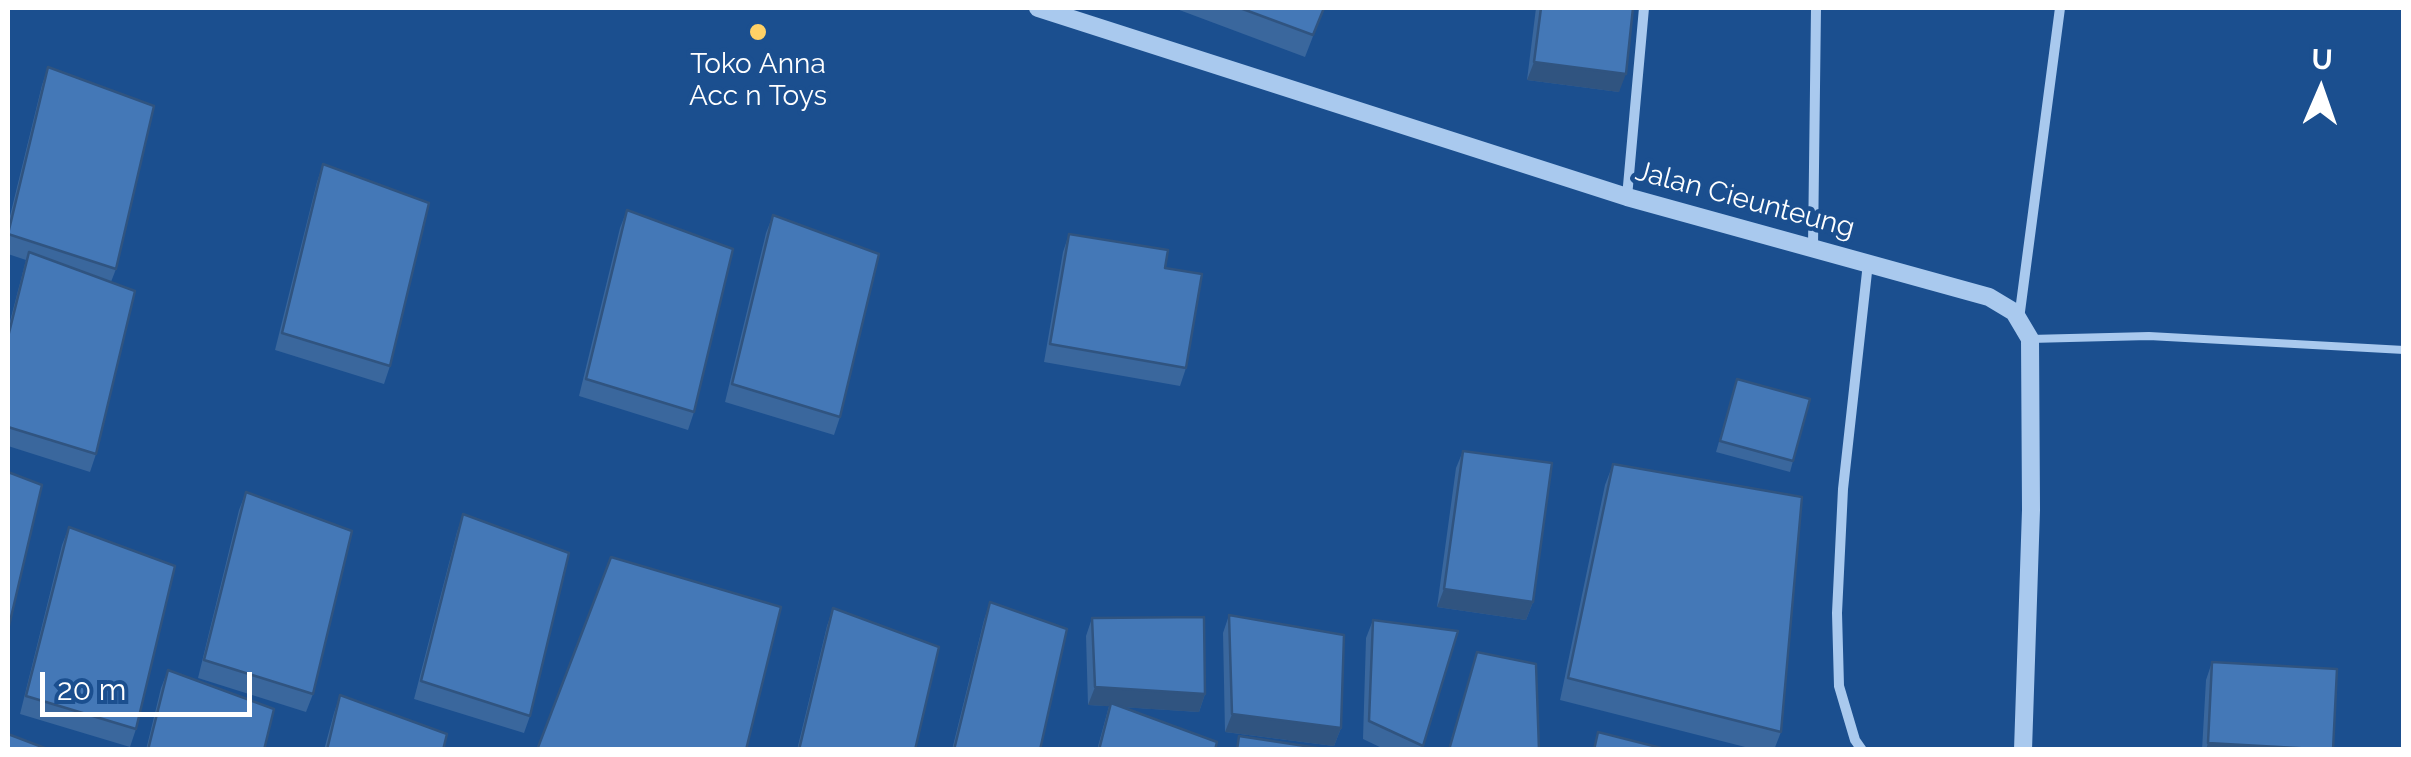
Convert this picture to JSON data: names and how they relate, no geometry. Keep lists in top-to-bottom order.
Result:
{
  "streets": {
    "street": ["Jalan Cieunteung"]
  },
  "places": ["Toko Anna Acc n Toys"],
  "scale_bar": "20 m",
  "north": "top"
}
